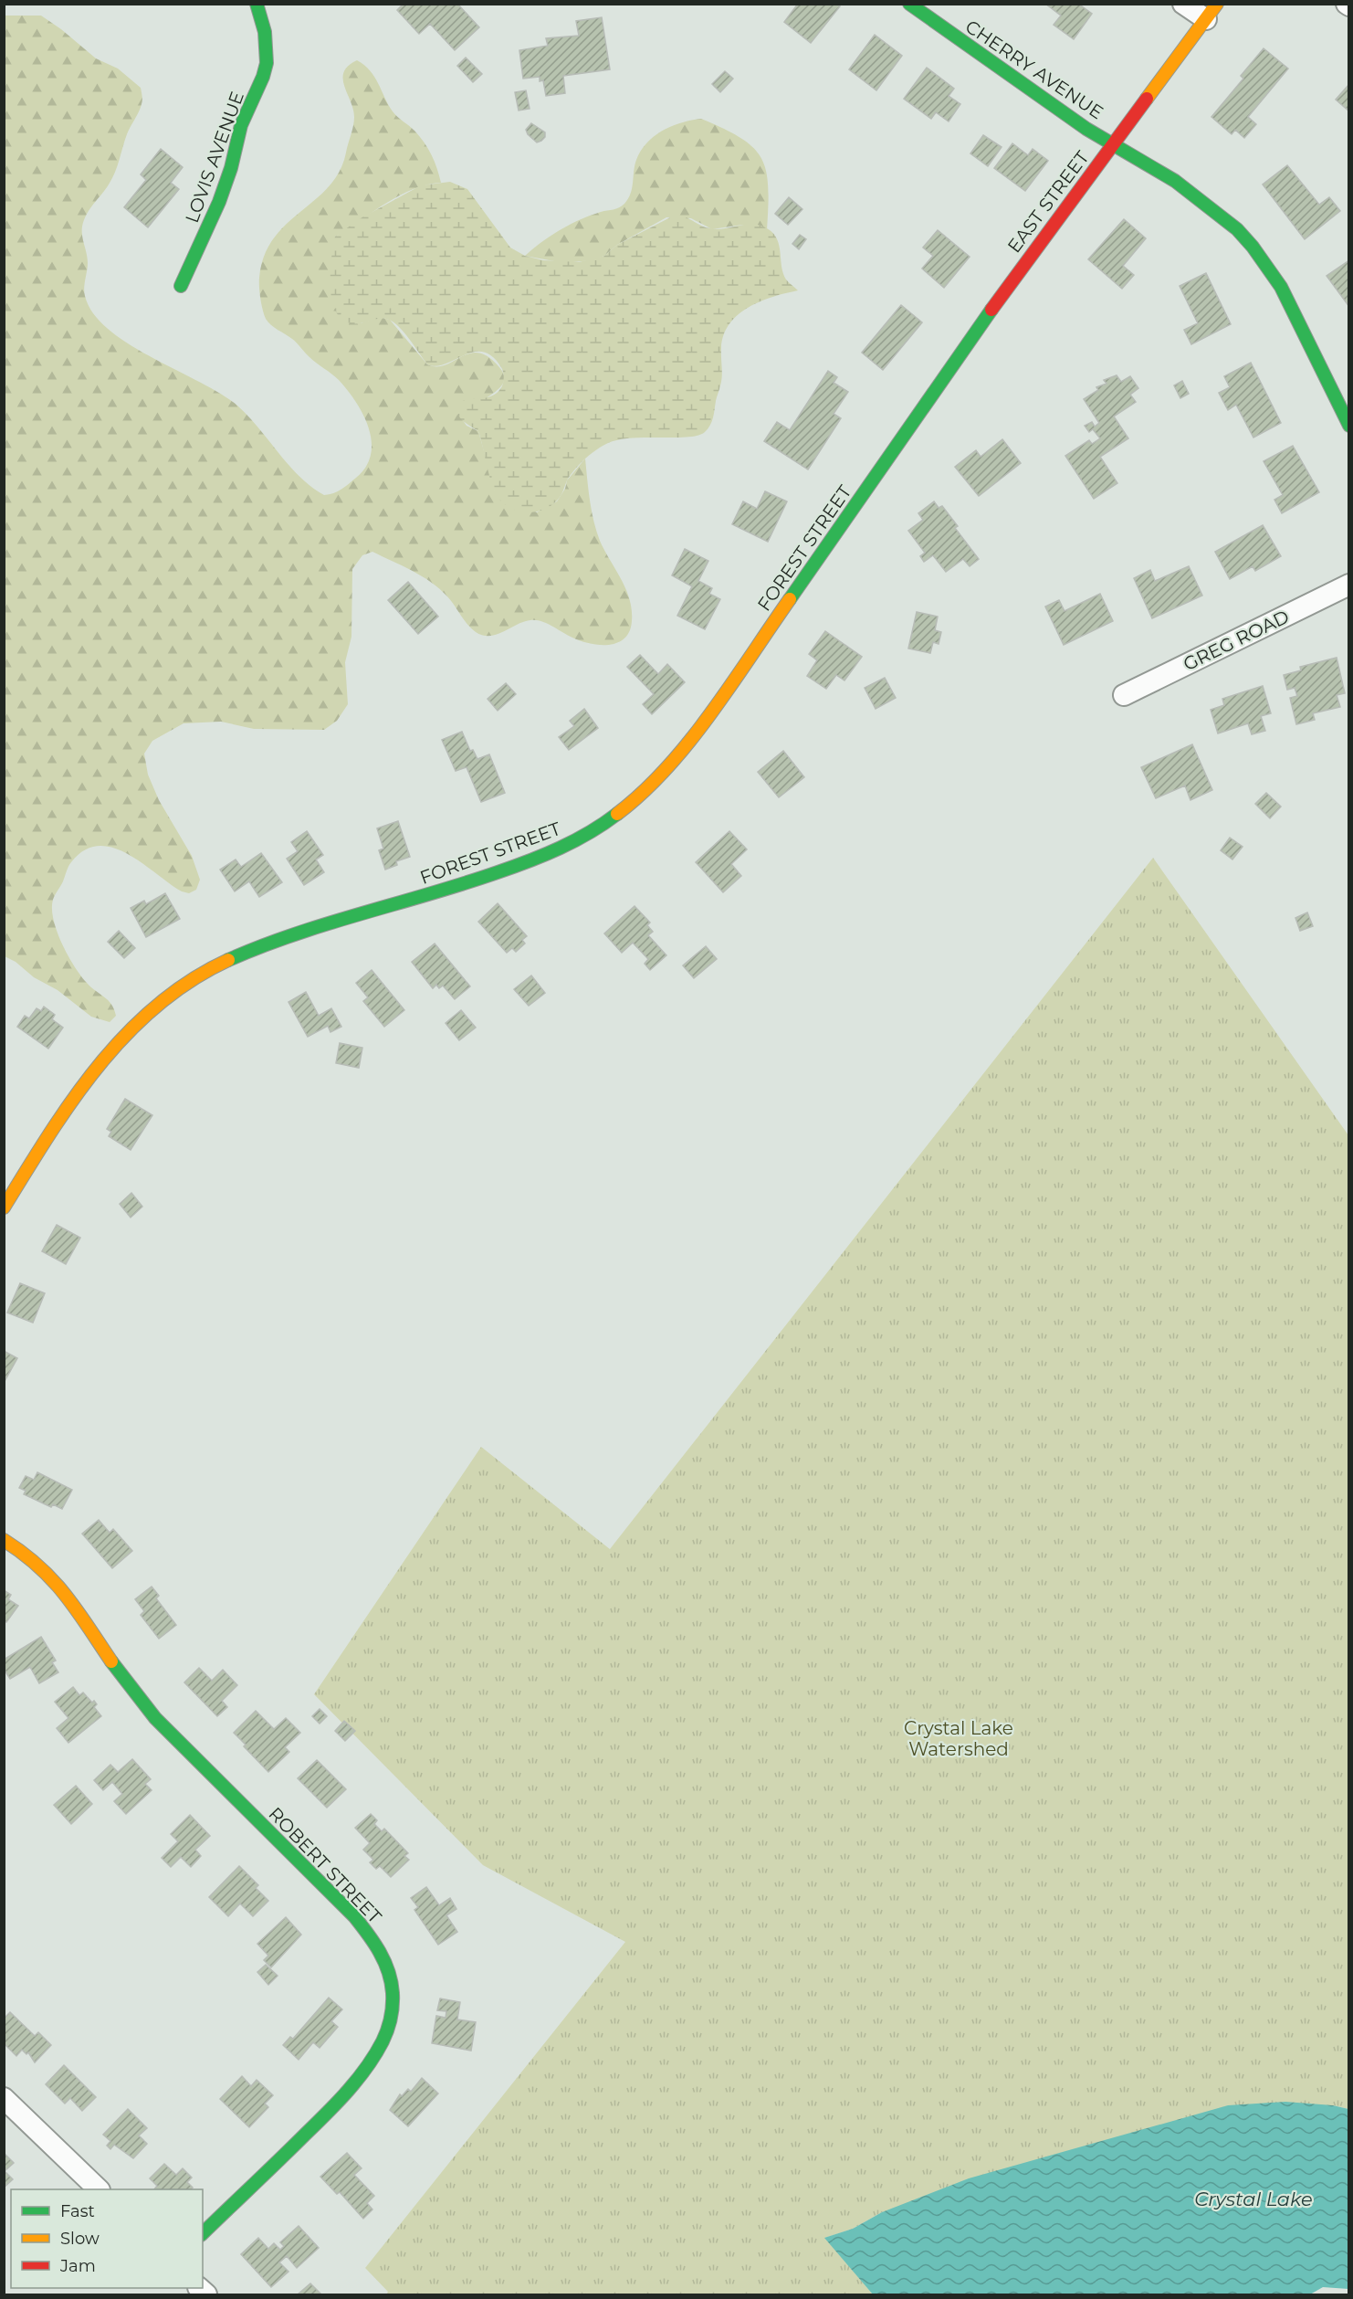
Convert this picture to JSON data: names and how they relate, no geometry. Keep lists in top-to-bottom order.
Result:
{
  "streets": {
    "street": [
      "CHERRY AVENUE",
      "LOVIS AVENUE",
      "EAST STREET",
      "FOREST STREET",
      "GREG ROAD",
      "ROBERT STREET"
    ]
  },
  "crossings": [
    ["CHERRY AVENUE", "EAST STREET"],
    ["EAST STREET", "FOREST STREET"]
  ],
  "water": ["Crystal Lake"],
  "parks": ["Crystal Lake Watershed"],
  "legend": ["Fast", "Slow", "Jam"]
}
